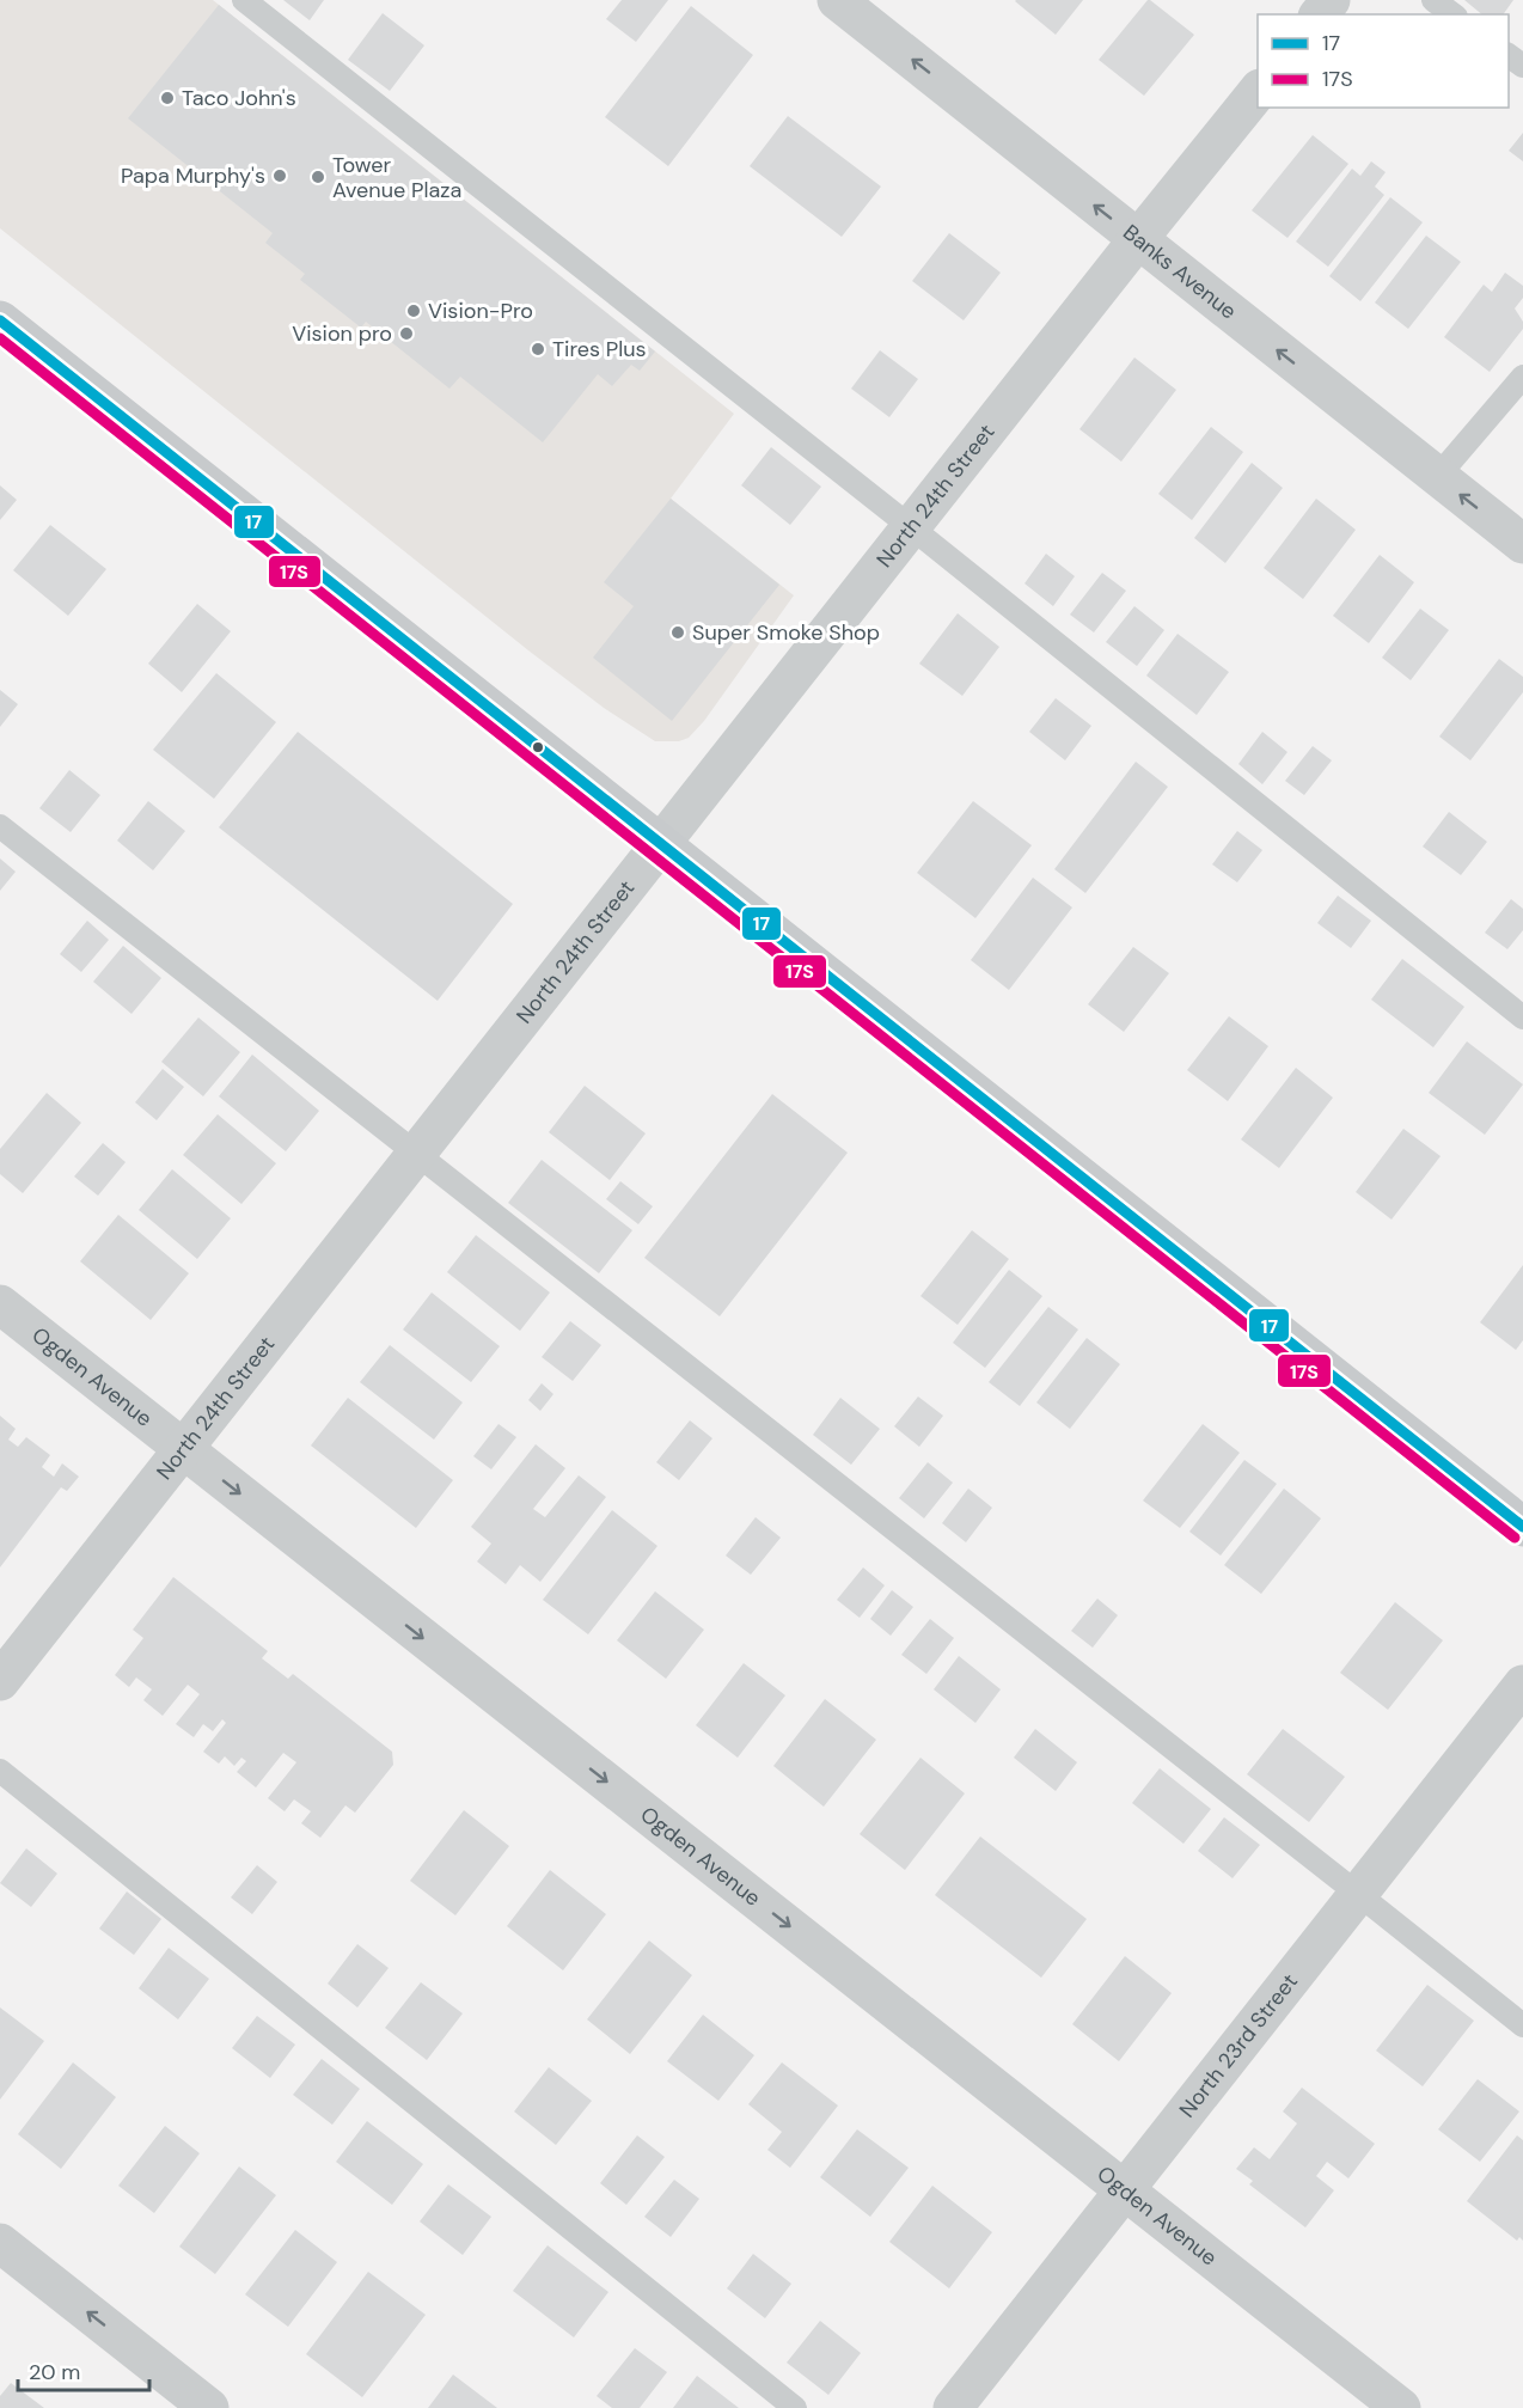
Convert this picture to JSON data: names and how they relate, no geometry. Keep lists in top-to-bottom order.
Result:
{
  "streets": {
    "street": [
      "Banks Avenue",
      "North 24th Street",
      "Ogden Avenue",
      "North 23rd Street"
    ]
  },
  "crossings": [
    ["Banks Avenue", "North 24th Street"],
    ["North 24th Street", "Ogden Avenue"],
    ["Ogden Avenue", "North 23rd Street"]
  ],
  "one_way": ["Banks Avenue", "Ogden Avenue"],
  "places": [
    "Taco John's",
    "Papa Murphy's",
    "Tower Avenue Plaza",
    "Vision-Pro",
    "Vision pro",
    "Tires Plus",
    "Super Smoke Shop"
  ],
  "lines": ["transit line 17", "transit line 17S"],
  "legend": ["17", "17S"],
  "scale_bar": "20 m"
}
